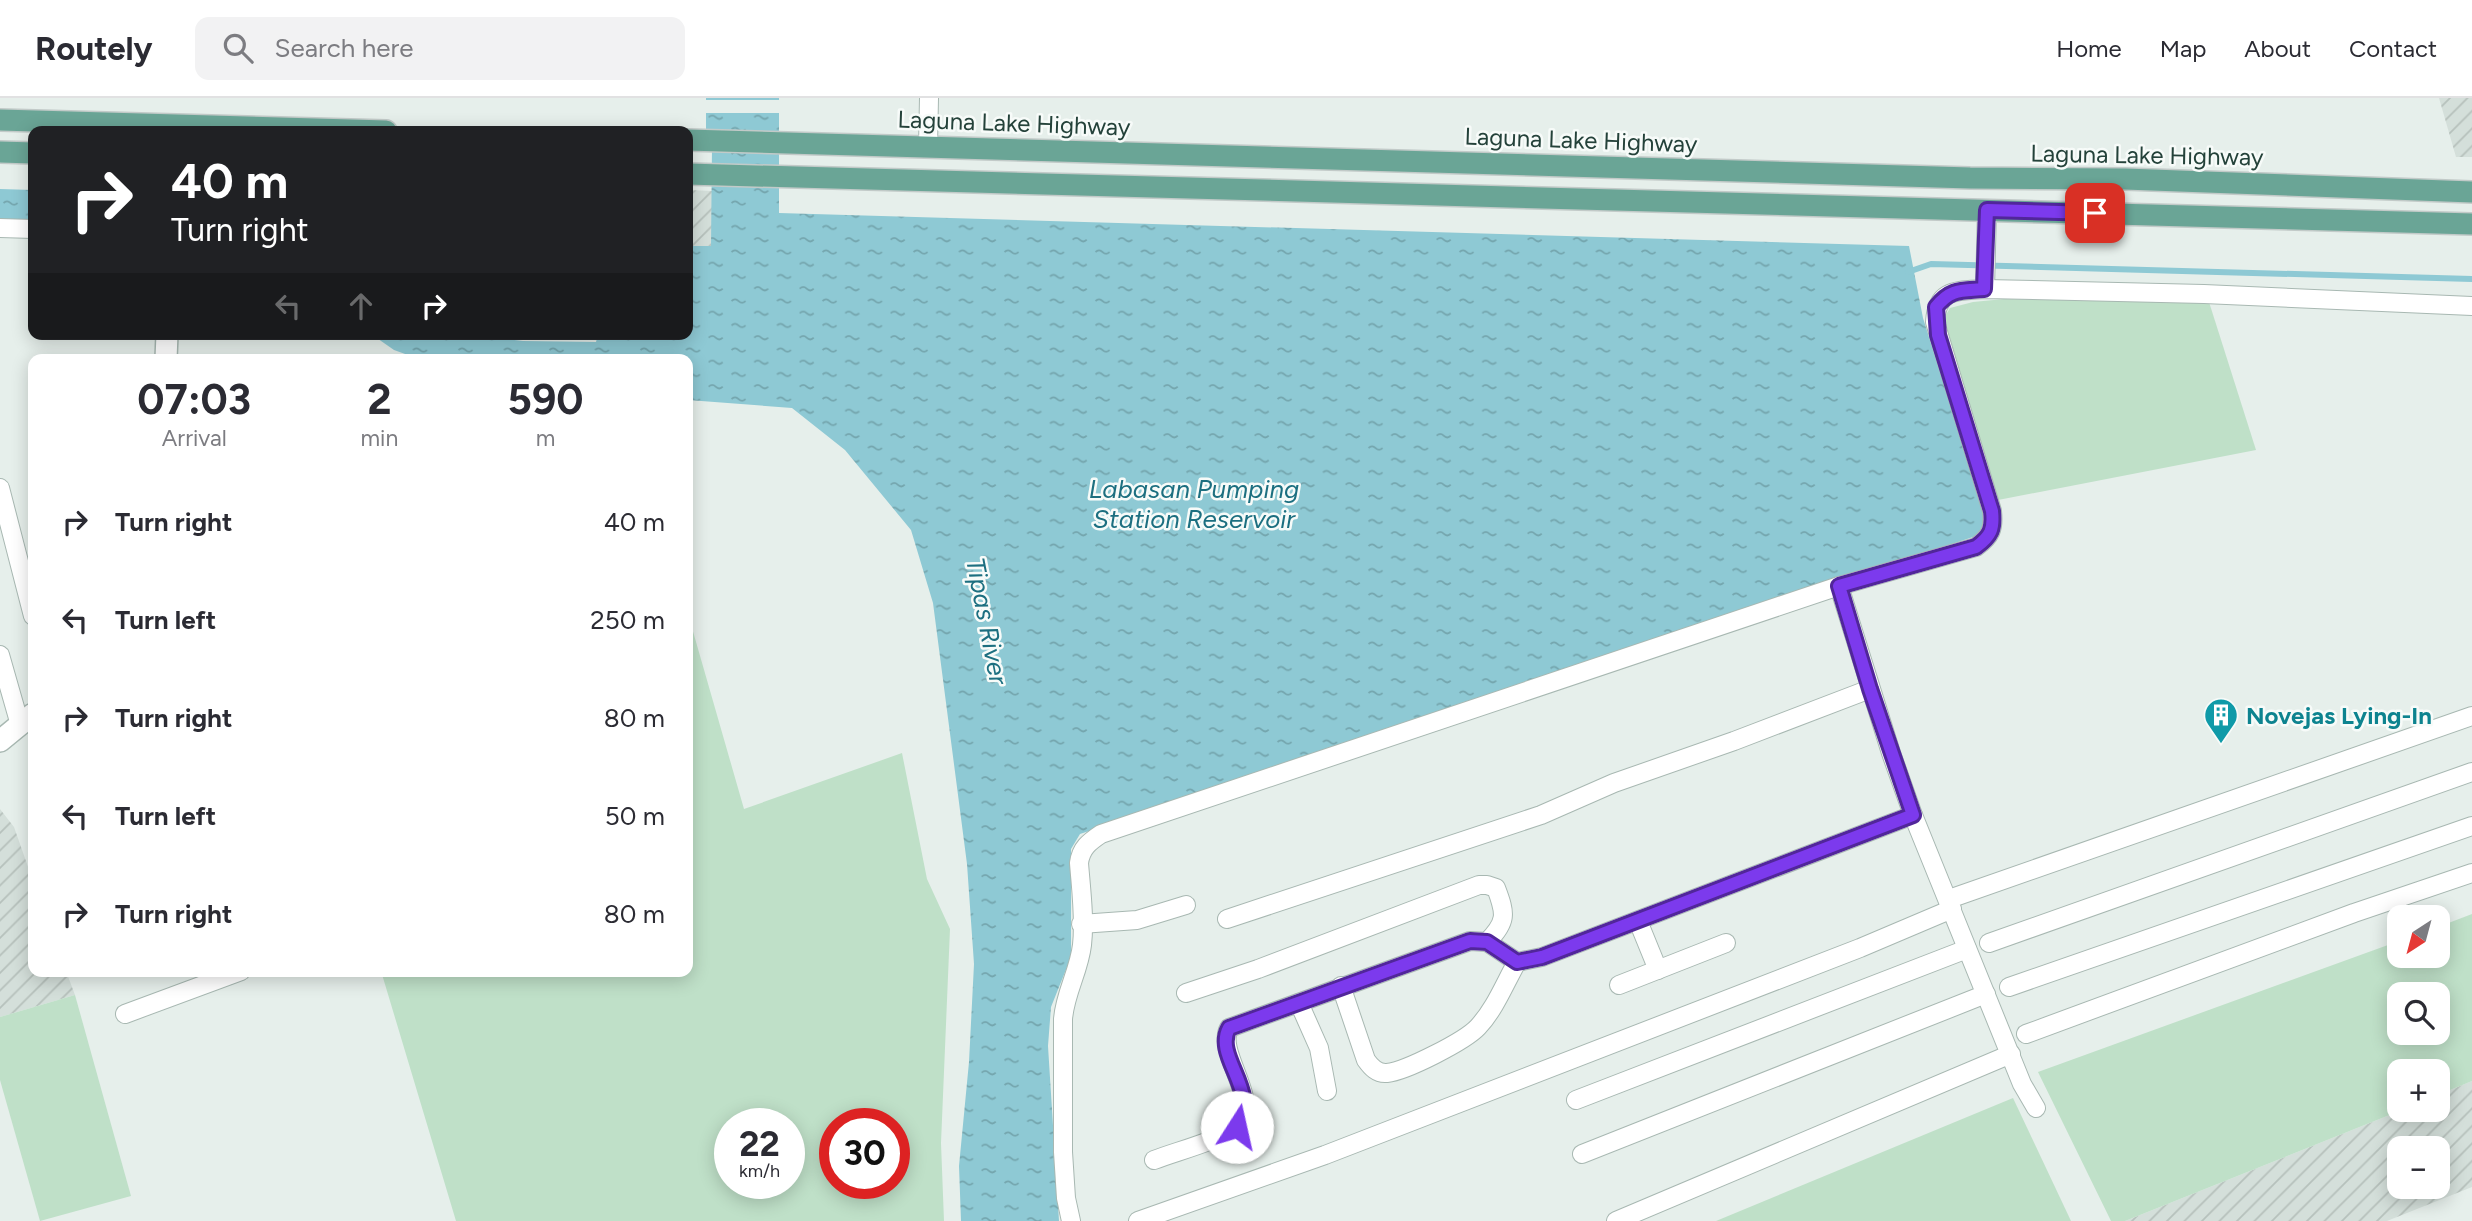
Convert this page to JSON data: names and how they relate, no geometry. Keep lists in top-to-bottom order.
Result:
{
  "streets": {
    "main road": ["Laguna Lake Highway"]
  },
  "water": ["Labasan Pumping Station Reservoir", "Tipas River"],
  "places": {
    "building": ["Novejas Lying-In"]
  },
  "north": "bottom left",
  "page": {
    "header": "Routely",
    "search": "Search here",
    "nav": [
      "Home",
      "Map",
      "About",
      "Contact"
    ],
    "turn": ["40 m", "Turn right"],
    "eta": [
      "07:03",
      "Arrival",
      "2",
      "min",
      "590",
      "m"
    ],
    "list": [
      {
        "name": "Turn right",
        "value": "40 m"
      },
      {
        "name": "Turn left",
        "value": "250 m"
      },
      {
        "name": "Turn right",
        "value": "80 m"
      },
      {
        "name": "Turn left",
        "value": "50 m"
      },
      {
        "name": "Turn right",
        "value": "80 m"
      }
    ],
    "map_buttons": ["+", "−"],
    "speed": "22 km/h",
    "limit": "30"
  }
}
